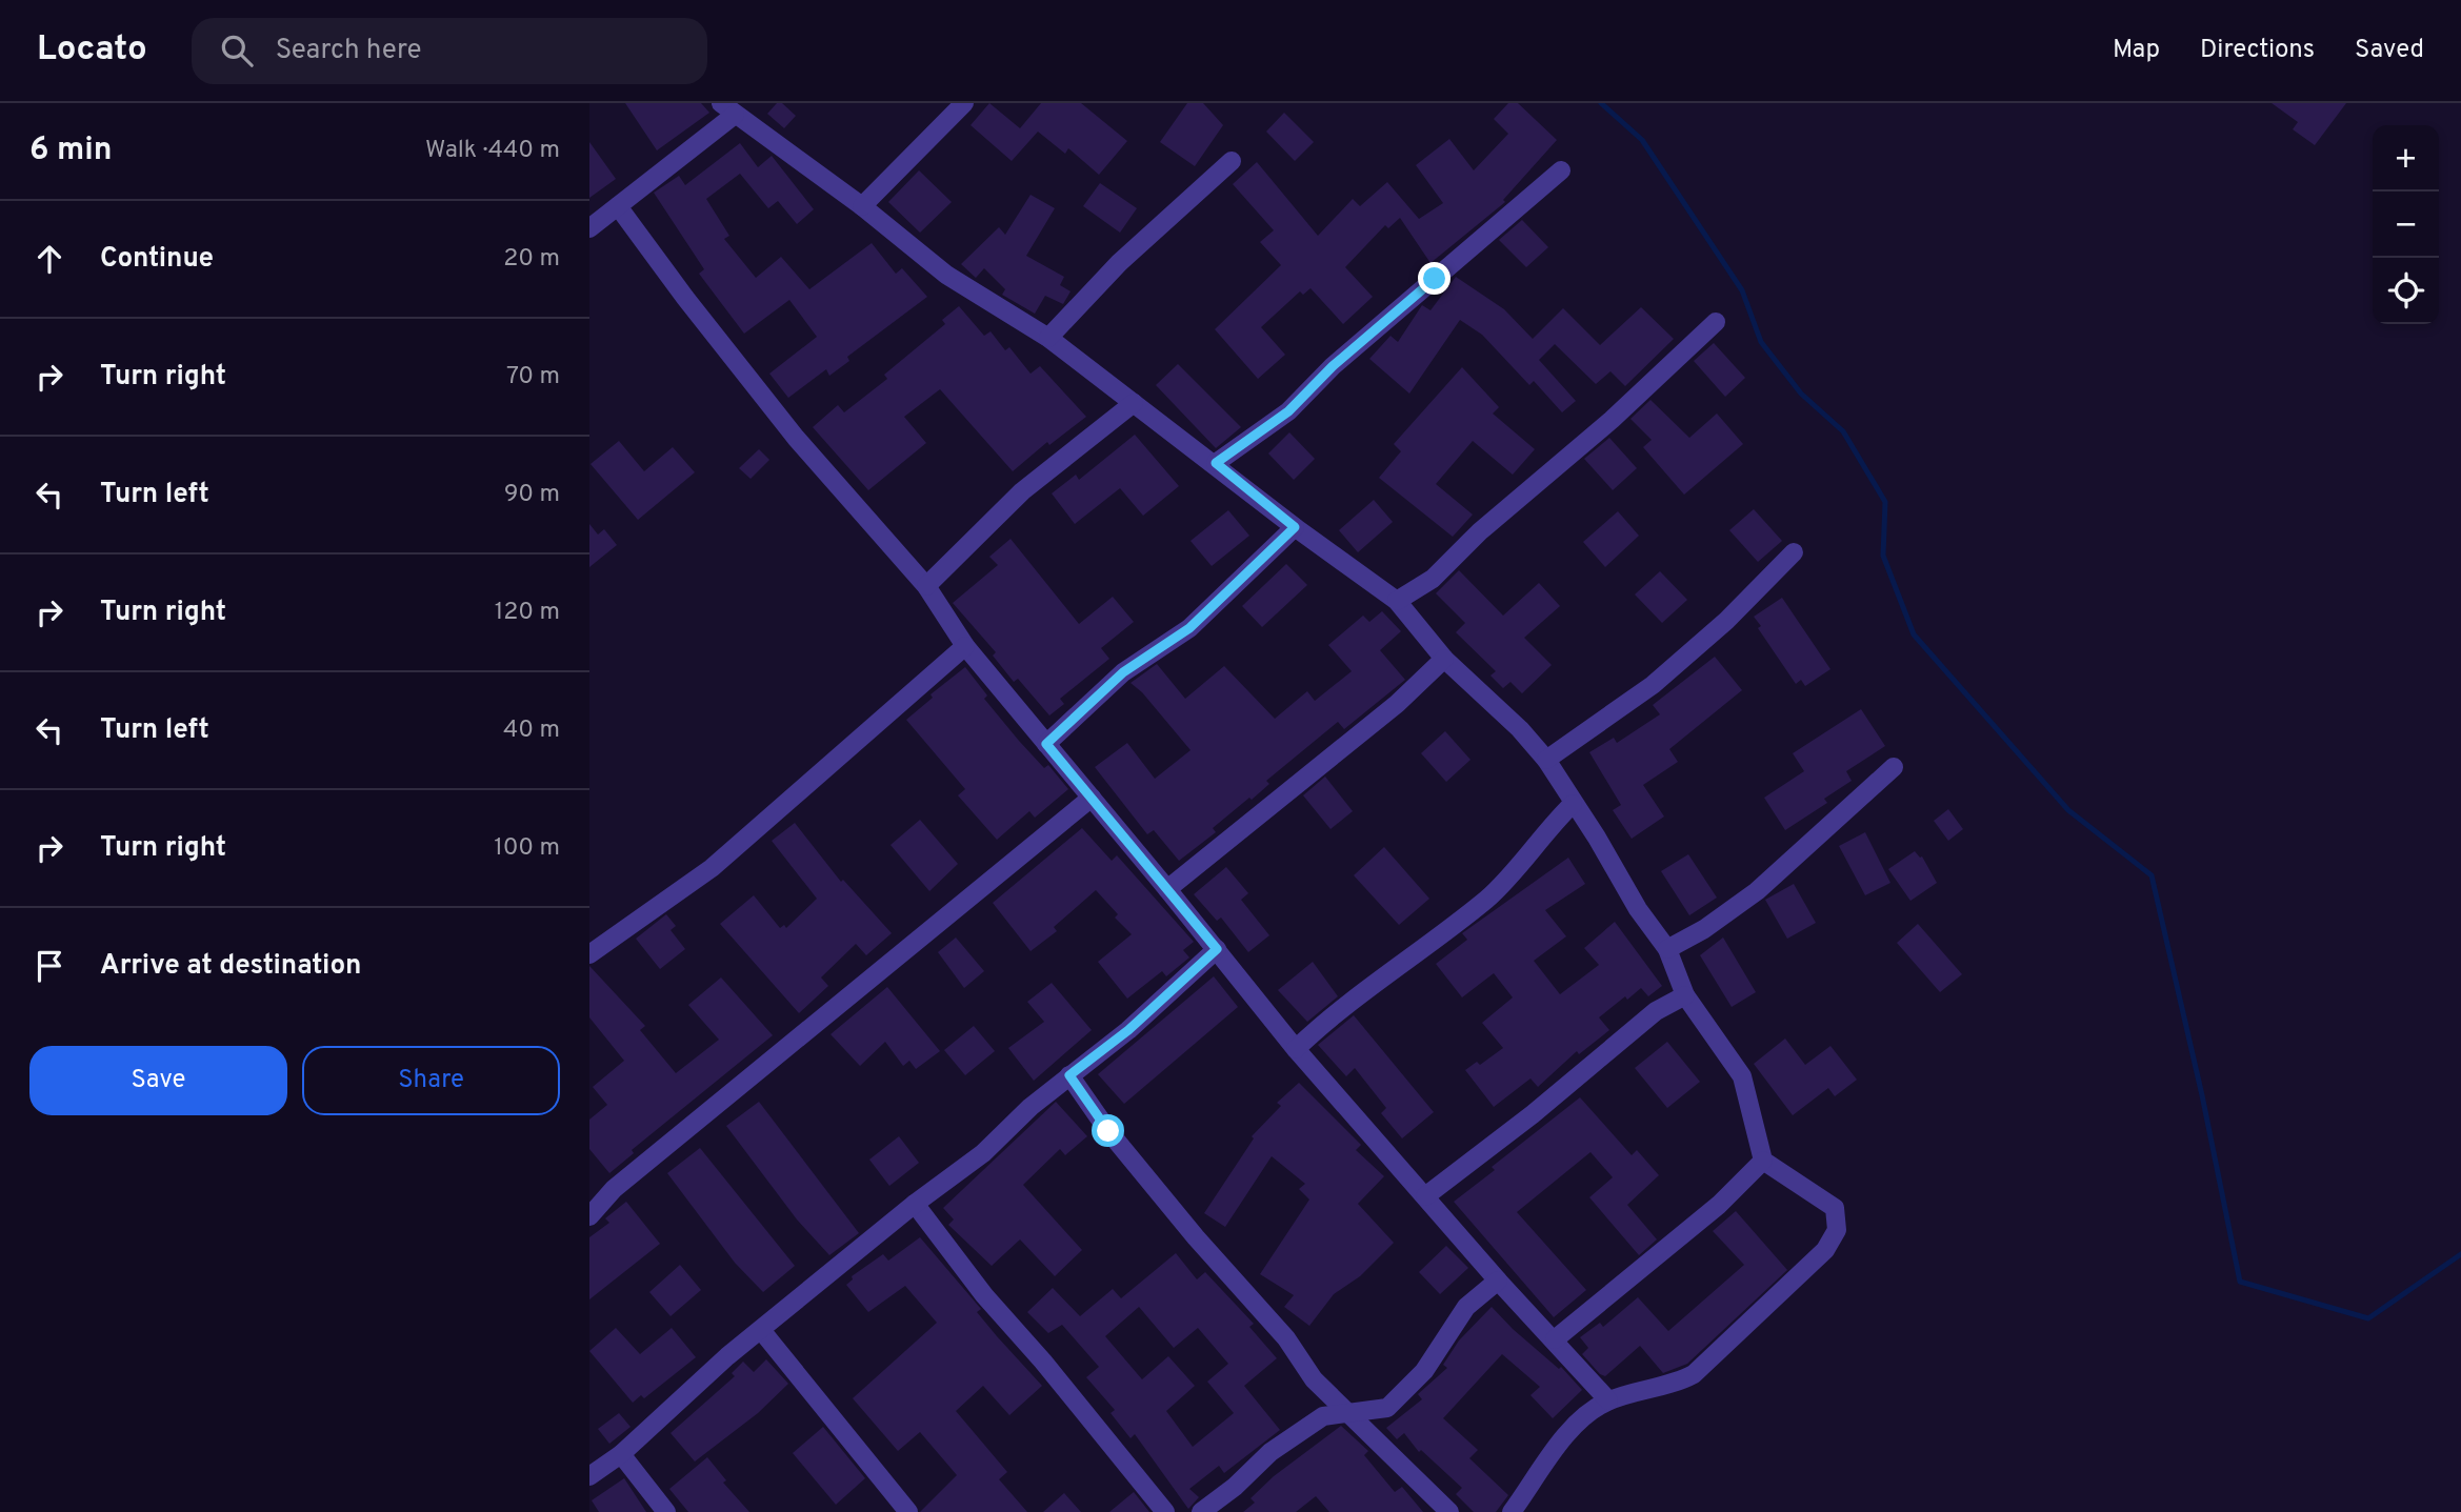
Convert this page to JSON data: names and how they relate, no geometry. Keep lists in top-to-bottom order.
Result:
{
  "page": {
    "header": "Locato",
    "search": "Search here",
    "nav": ["Map", "Directions", "Saved"],
    "heading": ["6 min", "Walk · 440 m"],
    "map_buttons": ["+", "−"],
    "list": [
      ["Continue", "20 m"],
      ["Turn right", "70 m"],
      ["Turn left", "90 m"],
      ["Turn right", "120 m"],
      ["Turn left", "40 m"],
      ["Turn right", "100 m"],
      "Arrive at destination"
    ],
    "buttons": ["Save", "Share"]
  }
}
